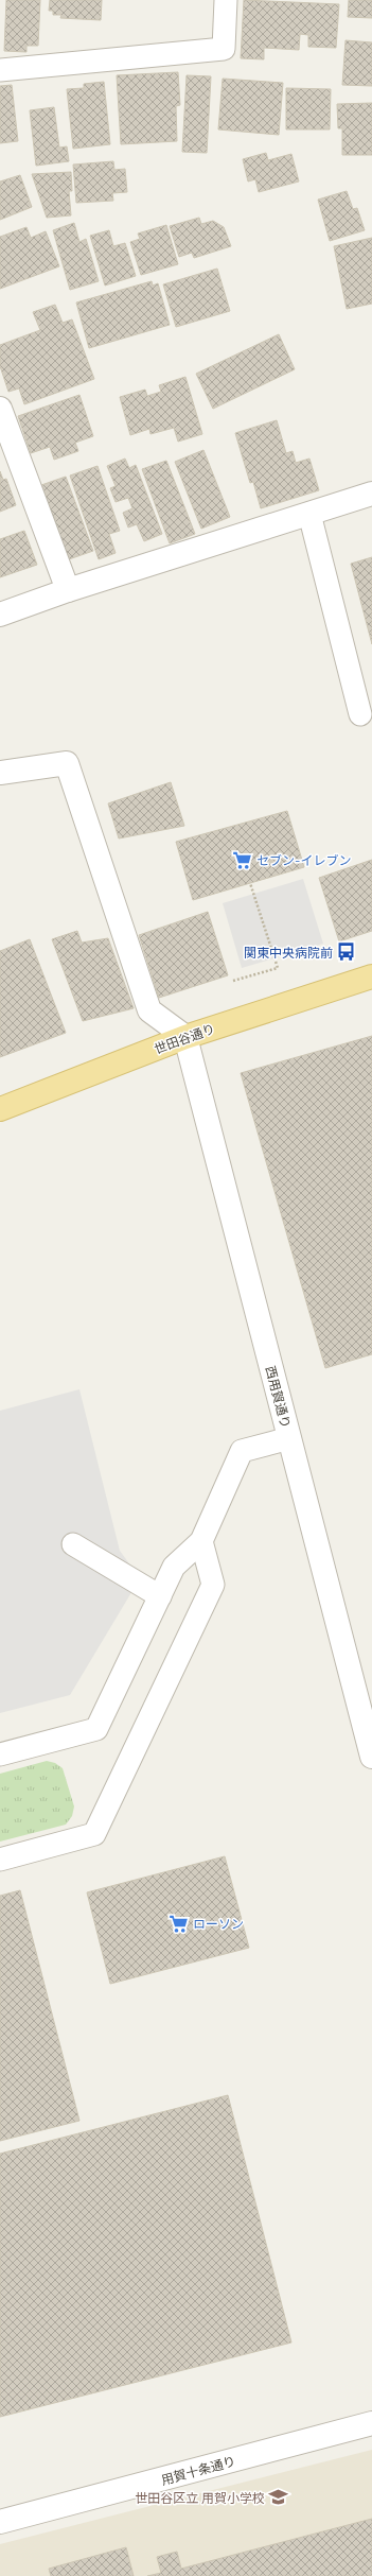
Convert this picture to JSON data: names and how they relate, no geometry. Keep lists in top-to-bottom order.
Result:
{
  "streets": {
    "main road": ["世田谷通り"],
    "street": ["西用賀通り", "用賀十条通り"]
  },
  "crossings": [
    ["世田谷通り", "西用賀通り"]
  ],
  "places": {
    "supermarket": ["セブン-イレブン", "ローソン"],
    "bus stop": ["関東中央病院前"],
    "school or university": ["世田谷区立 用賀小学校"]
  }
}
